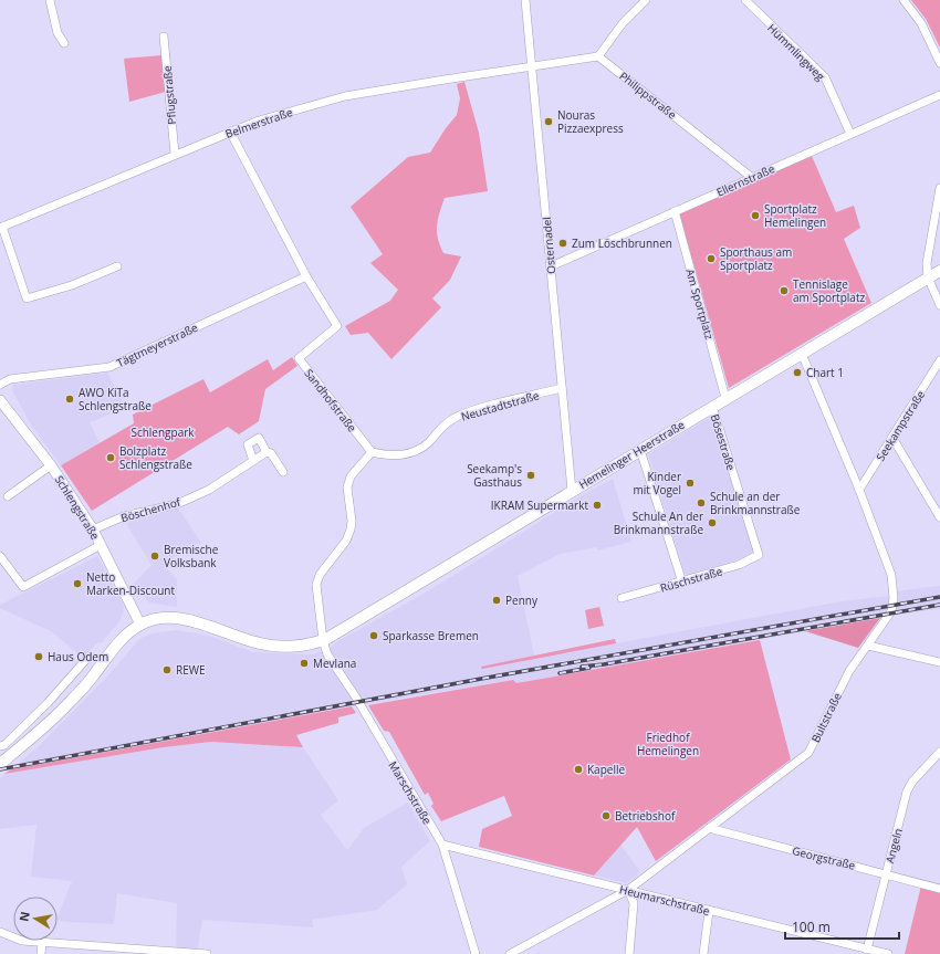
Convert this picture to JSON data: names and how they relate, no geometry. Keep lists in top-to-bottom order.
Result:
{
  "streets": {
    "main road": ["Hemelinger Heerstraße"],
    "street": [
      "Hümmlingweg",
      "Pflugstraße",
      "Philippstraße",
      "Belmerstraße",
      "Ellernstraße",
      "Osternadel",
      "Am Sportplatz",
      "Tägtmeyerstraße",
      "Sandhofstraße",
      "Neustadtstraße",
      "Seekampstraße",
      "Bösestraße",
      "Schlengstraße",
      "Böschenhof",
      "Rüschstraße",
      "Bultstraße",
      "Marschstraße",
      "Angeln",
      "Georgstraße",
      "Heumarschstraße"
    ]
  },
  "crossings": [
    ["Hümmlingweg", "Ellernstraße"],
    ["Pflugstraße", "Belmerstraße"],
    ["Philippstraße", "Ellernstraße"],
    ["Belmerstraße", "Osternadel"],
    ["Belmerstraße", "Sandhofstraße"],
    ["Ellernstraße", "Osternadel"],
    ["Ellernstraße", "Am Sportplatz"],
    ["Osternadel", "Neustadtstraße"],
    ["Osternadel", "Hemelinger Heerstraße"],
    ["Am Sportplatz", "Hemelinger Heerstraße"],
    ["Tägtmeyerstraße", "Sandhofstraße"],
    ["Sandhofstraße", "Neustadtstraße"],
    ["Seekampstraße", "Bultstraße"],
    ["Bösestraße", "Hemelinger Heerstraße"],
    ["Bösestraße", "Rüschstraße"],
    ["Hemelinger Heerstraße", "Schlengstraße"],
    ["Hemelinger Heerstraße", "Bultstraße"],
    ["Hemelinger Heerstraße", "Marschstraße"],
    ["Schlengstraße", "Böschenhof"],
    ["Bultstraße", "Georgstraße"],
    ["Bultstraße", "Heumarschstraße"],
    ["Marschstraße", "Heumarschstraße"],
    ["Angeln", "Georgstraße"],
    ["Angeln", "Heumarschstraße"]
  ],
  "parks": ["Schlengpark", "Friedhof Hemelingen"],
  "places": [
    "Nouras Pizzaexpress",
    "Sportplatz Hemelingen",
    "Zum Löschbrunnen",
    "Sporthaus am Sportplatz",
    "Tennislage am Sportplatz",
    "Chart 1",
    "AWO KiTa Schlengstraße",
    "Bolzplatz Schlengstraße",
    "Seekamp's Gasthaus",
    "Kinder mit Vogel",
    "Schule an der Brinkmannstraße",
    "IKRAM Supermarkt",
    "Schule An der Brinkmannstraße",
    "Bremische Volksbank",
    "Netto Marken-Discount",
    "Penny",
    "Sparkasse Bremen",
    "Haus Odem",
    "Mevlana",
    "REWE",
    "Kapelle",
    "Betriebshof"
  ],
  "scale_bar": "100 m",
  "north": "left"
}
